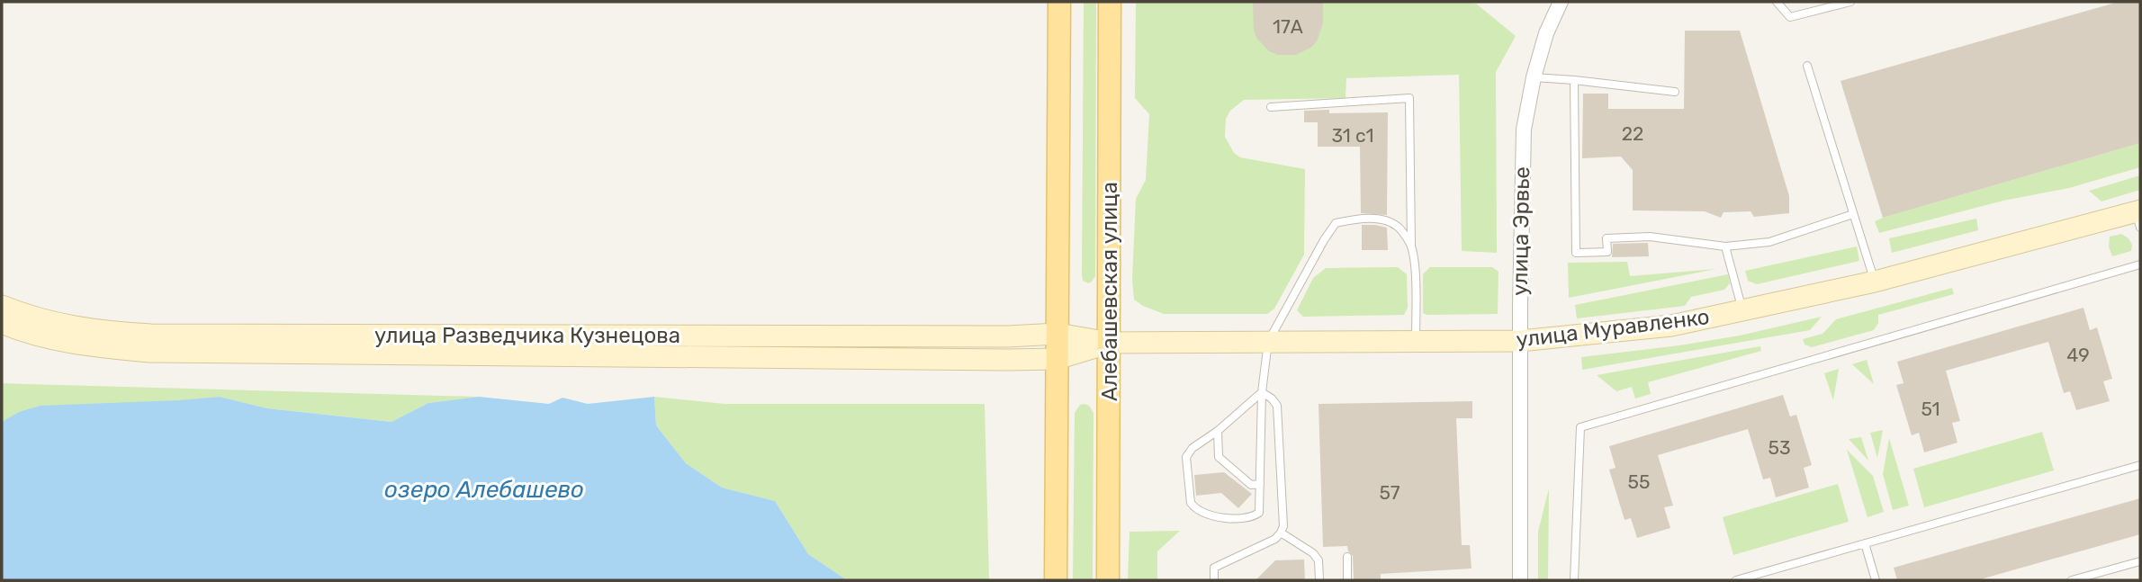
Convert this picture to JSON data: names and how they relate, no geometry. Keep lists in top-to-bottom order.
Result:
{
  "streets": {
    "main road": ["Алебашевская улица", "улица Муравленко", "улица Разведчика Кузнецова"],
    "street": ["улица Эрвье"]
  },
  "crossings": [
    ["улица Эрвье", "улица Муравленко"],
    ["Алебашевская улица", "улица Муравленко"],
    ["Алебашевская улица", "улица Разведчика Кузнецова"],
    ["улица Муравленко", "улица Разведчика Кузнецова"]
  ],
  "water": ["озеро Алебашево"],
  "house_numbers": [
    "17А",
    "22",
    "31 с1",
    "49",
    "51",
    "53",
    "55",
    "57"
  ]
}
